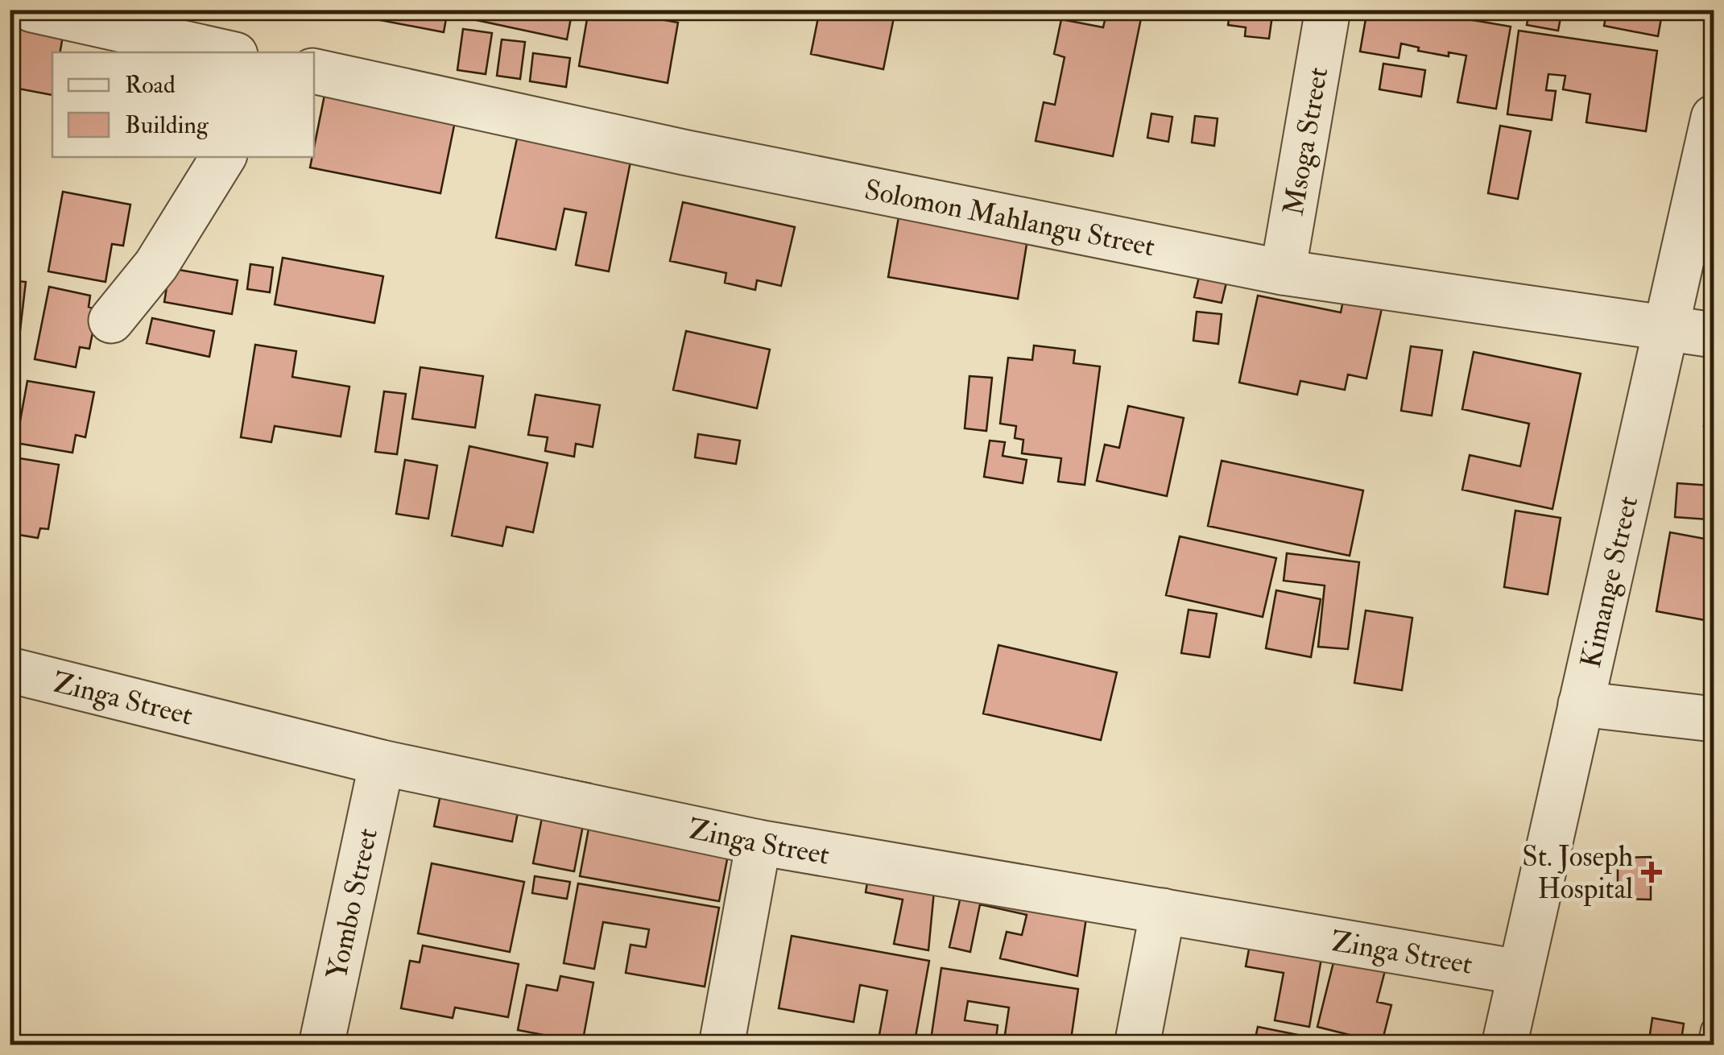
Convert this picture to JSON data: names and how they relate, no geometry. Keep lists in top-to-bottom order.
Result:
{
  "streets": {
    "street": [
      "Msoga Street",
      "Solomon Mahlangu Street",
      "Kimange Street",
      "Zinga Street",
      "Yombo Street"
    ]
  },
  "crossings": [
    ["Msoga Street", "Solomon Mahlangu Street"],
    ["Solomon Mahlangu Street", "Kimange Street"],
    ["Kimange Street", "Zinga Street"],
    ["Zinga Street", "Yombo Street"]
  ],
  "places": {
    "health": ["St. Joseph Hospital"]
  },
  "legend": ["Road", "Building"]
}
